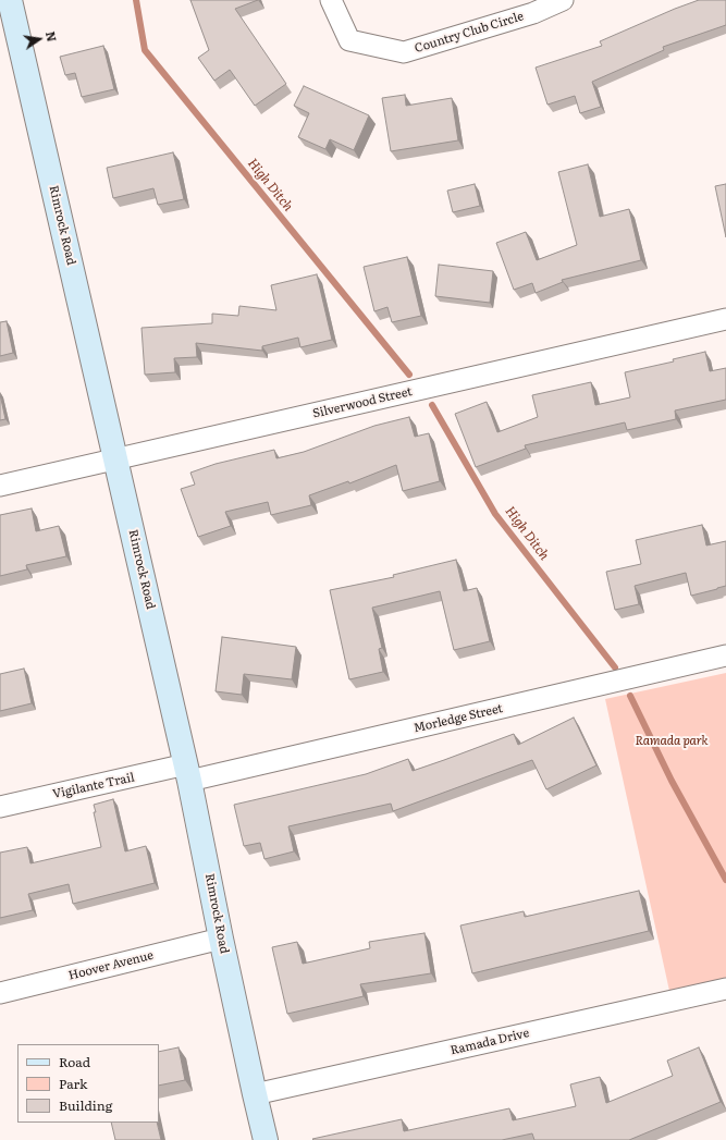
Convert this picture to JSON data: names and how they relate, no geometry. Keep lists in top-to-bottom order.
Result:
{
  "streets": {
    "main road": ["Rimrock Road"],
    "street": [
      "Country Club Circle",
      "Silverwood Street",
      "Morledge Street",
      "Vigilante Trail",
      "Hoover Avenue",
      "Ramada Drive"
    ]
  },
  "crossings": [
    ["Rimrock Road", "Silverwood Street"],
    ["Rimrock Road", "Morledge Street"],
    ["Rimrock Road", "Vigilante Trail"],
    ["Rimrock Road", "Hoover Avenue"],
    ["Rimrock Road", "Ramada Drive"],
    ["Morledge Street", "Vigilante Trail"]
  ],
  "water": ["High Ditch"],
  "parks": ["Ramada park"],
  "legend": ["Road", "Park", "Building"],
  "north": "right"
}
